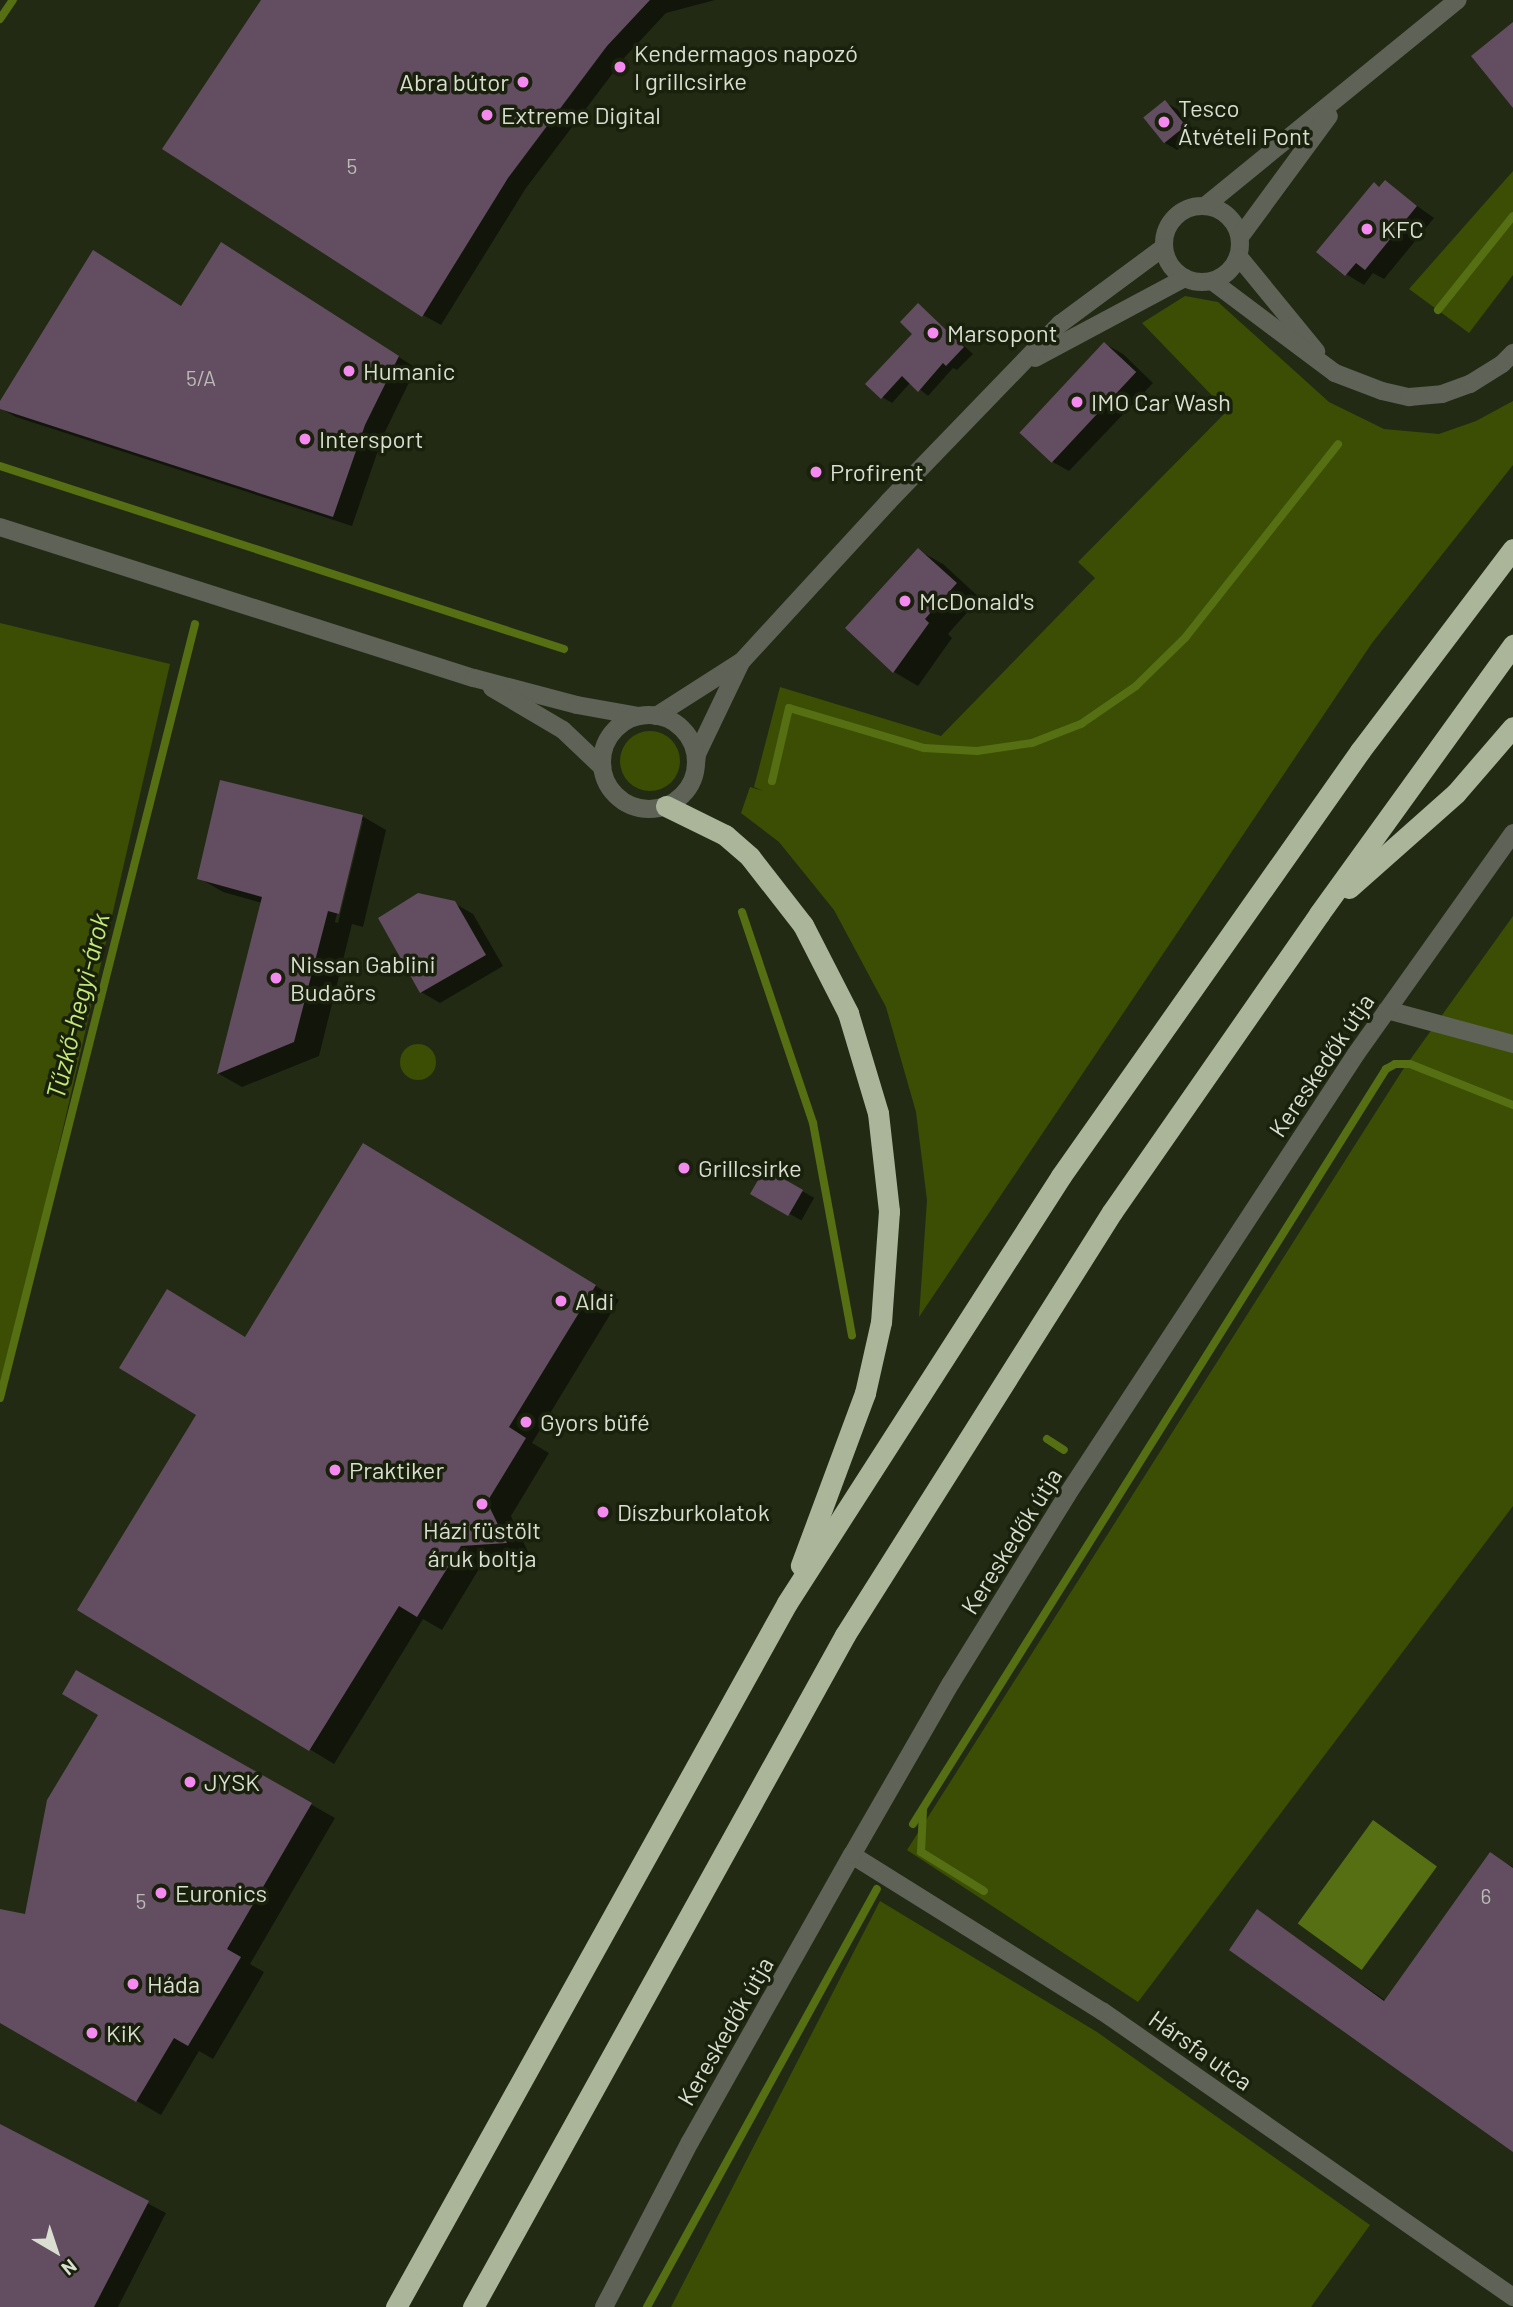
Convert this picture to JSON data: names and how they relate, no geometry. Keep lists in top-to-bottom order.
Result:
{
  "streets": {
    "street": ["Kereskedők útja", "Hársfa utca"]
  },
  "crossings": [
    ["Kereskedők útja", "Hársfa utca"]
  ],
  "water": ["Tűzkő-hegyi-árok"],
  "places": [
    "Kendermagos napozó I grillcsirke",
    "Abra bútor",
    "Extreme Digital",
    "Tesco Átvételi Pont",
    "KFC",
    "Marsopont",
    "Humanic",
    "IMO Car Wash",
    "Intersport",
    "Profirent",
    "McDonald's",
    "Nissan Gablini Budaörs",
    "Grillcsirke",
    "Aldi",
    "Gyors büfé",
    "Praktiker",
    "Házi füstölt áruk boltja",
    "Díszburkolatok",
    "JYSK",
    "Euronics",
    "Háda",
    "KiK"
  ],
  "house_numbers": [
    "5",
    "5/A",
    "6",
    "5"
  ],
  "north": "bottom right"
}
